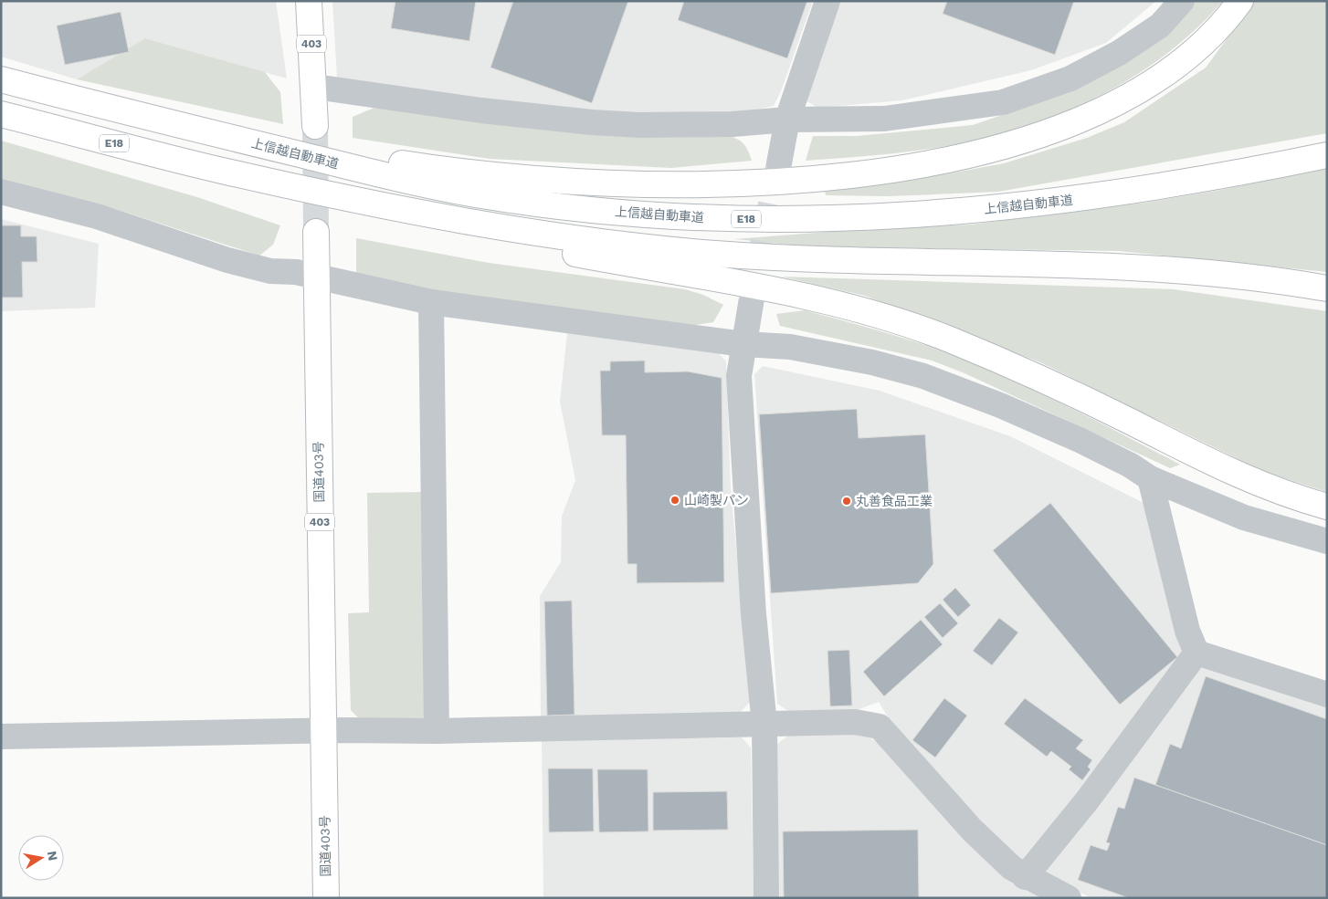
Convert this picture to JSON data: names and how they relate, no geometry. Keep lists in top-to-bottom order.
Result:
{
  "streets": {
    "highway": [
      "403",
      "E18",
      "上信越自動車道",
      "国道403号"
    ]
  },
  "places": ["山崎製パン", "丸善食品工業"],
  "north": "right"
}
